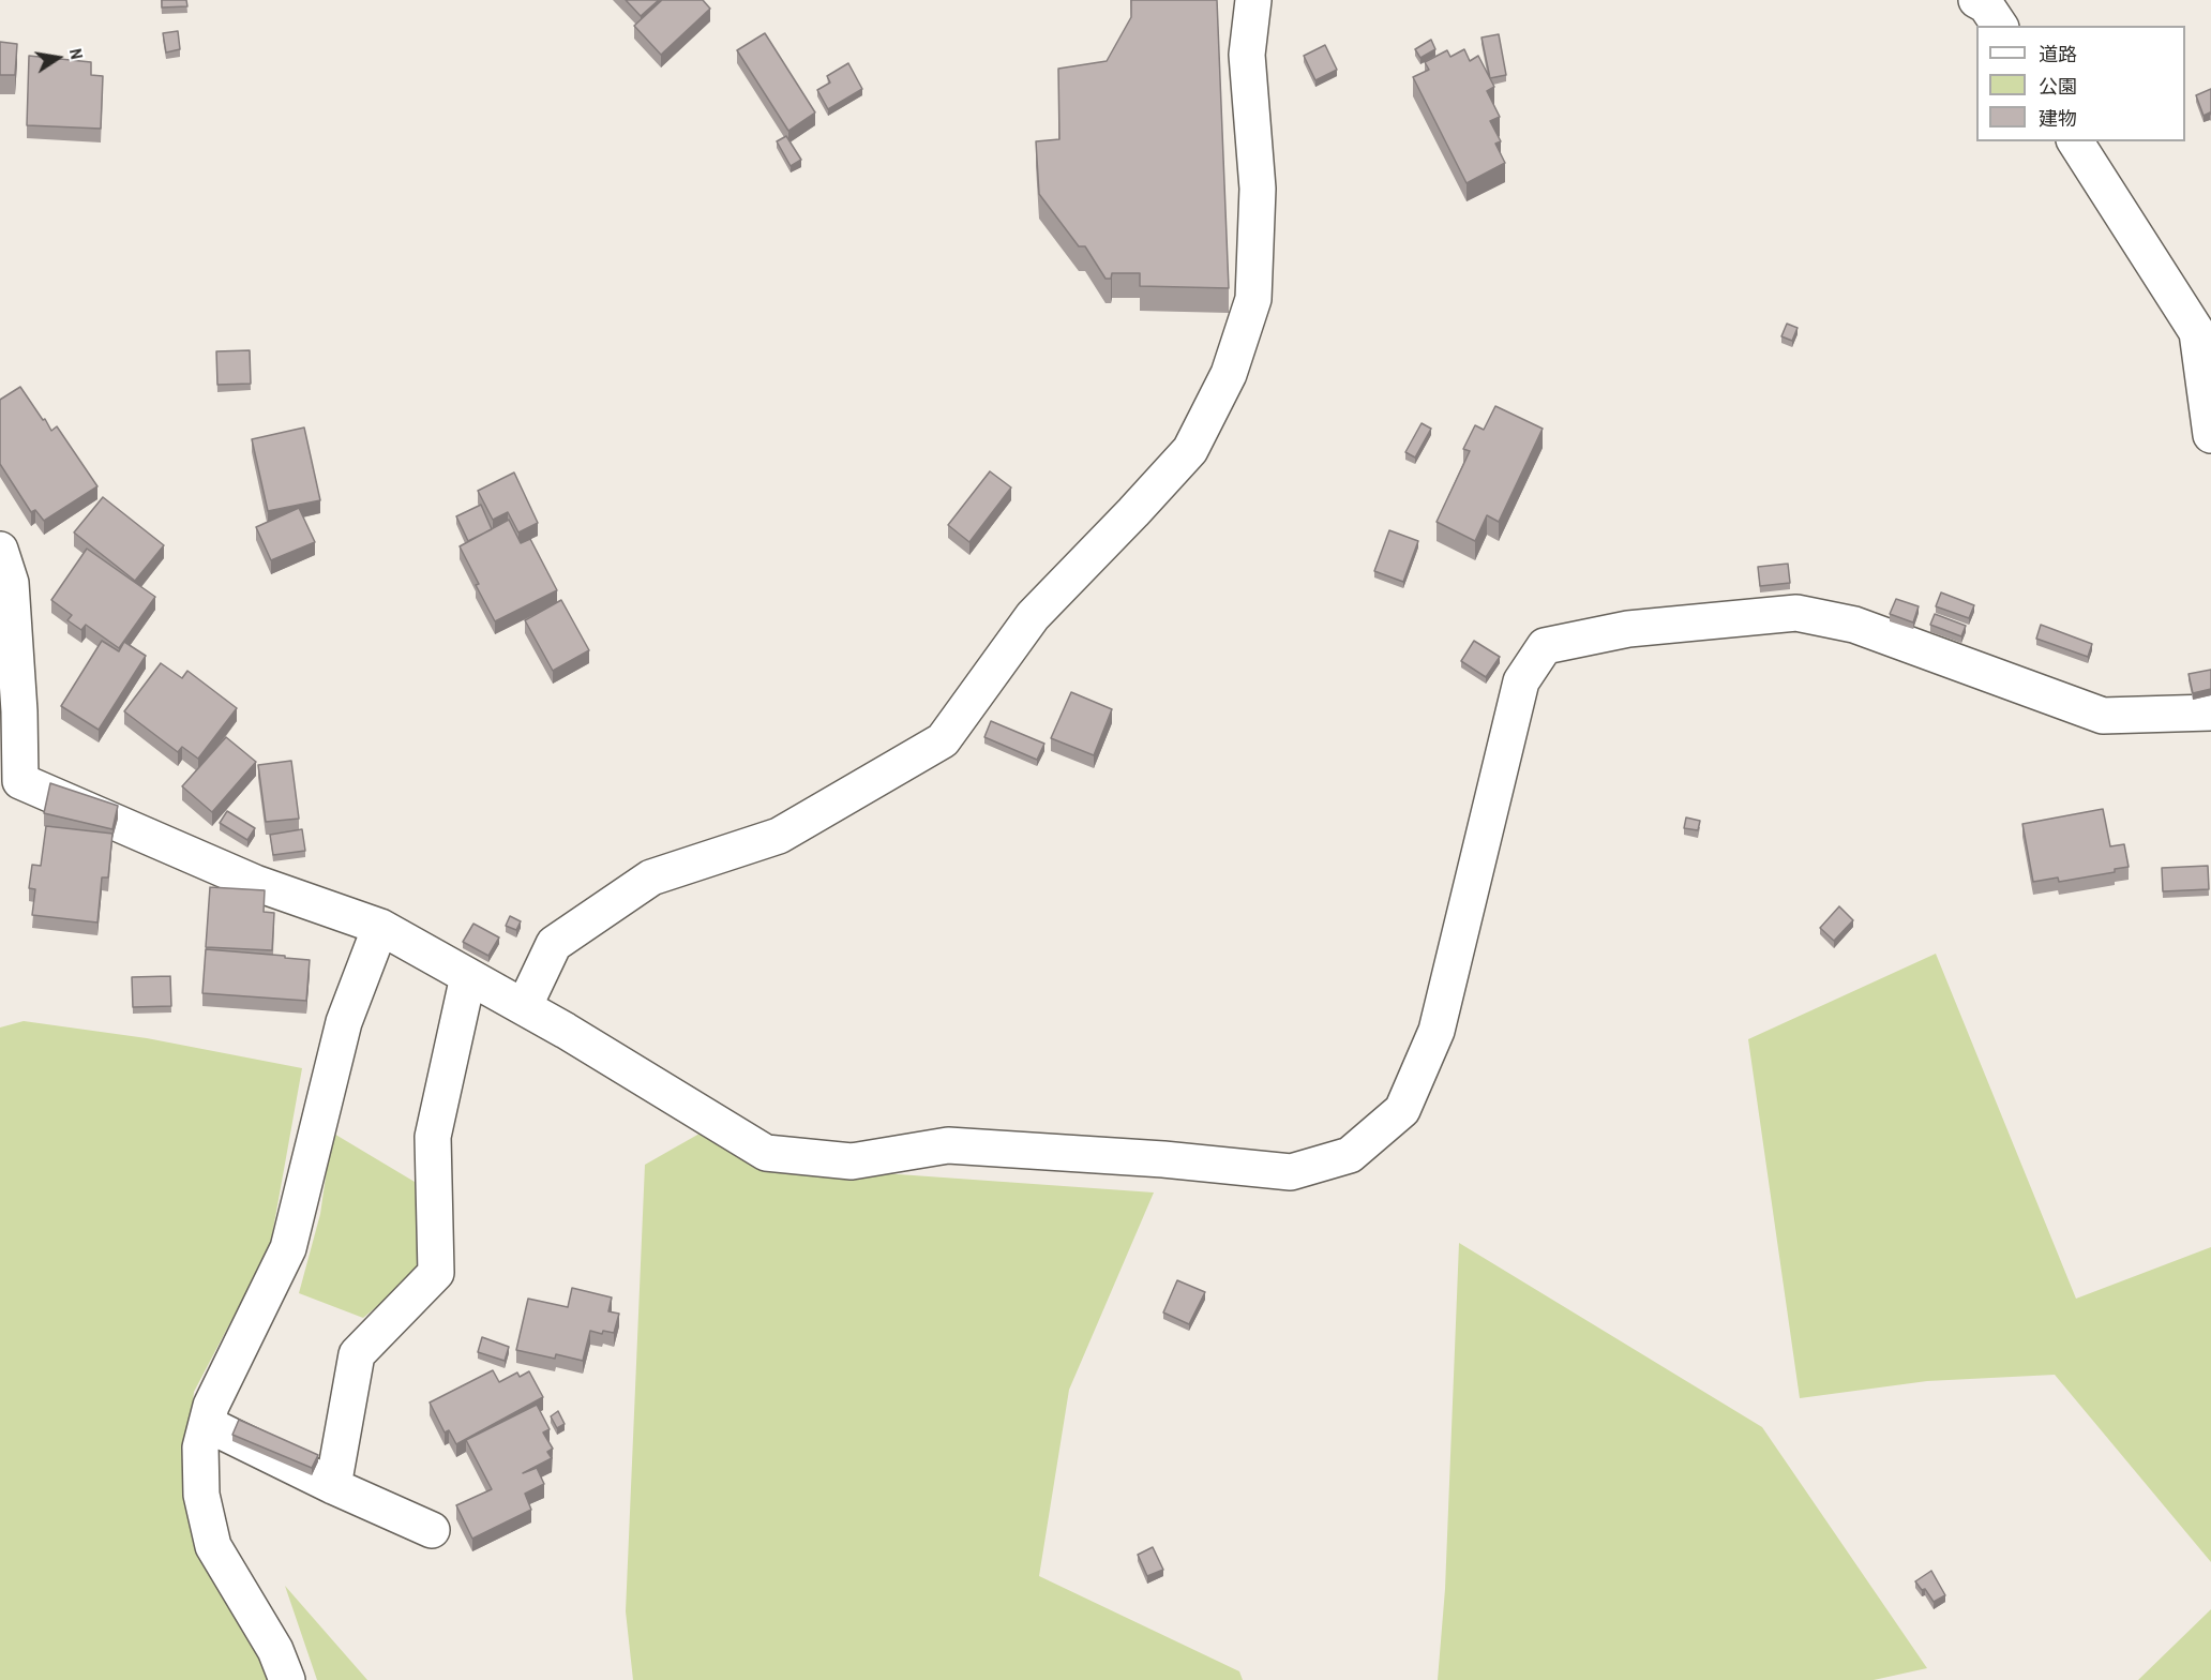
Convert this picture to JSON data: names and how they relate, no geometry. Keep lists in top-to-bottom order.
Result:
{
  "legend": ["道路", "公園", "建物"],
  "north": "right"
}
